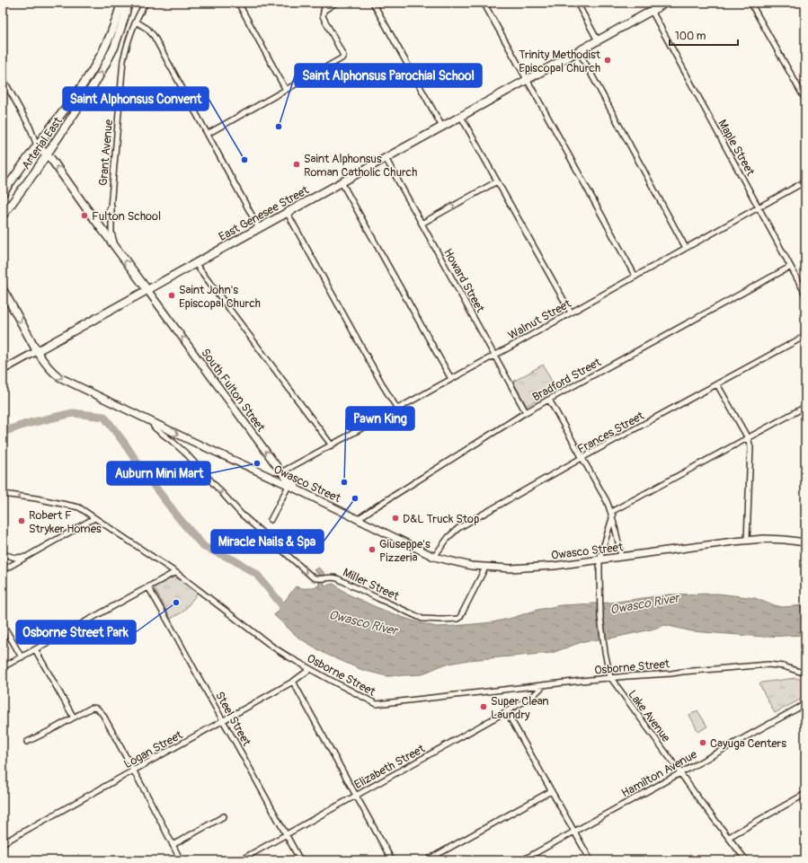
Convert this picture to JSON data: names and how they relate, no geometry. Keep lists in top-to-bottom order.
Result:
{
  "streets": {
    "highway": ["Arterial East", "East Genesee Street"],
    "main road": ["South Fulton Street", "Owasco Street"],
    "street": [
      "Maple Street",
      "Grant Avenue",
      "Howard Street",
      "Walnut Street",
      "Bradford Street",
      "Frances Street",
      "Miller Street",
      "Osborne Street",
      "Lake Avenue",
      "Steel Street",
      "Logan Street",
      "Elizabeth Street",
      "Hamilton Avenue"
    ]
  },
  "crossings": [
    ["Maple Street", "East Genesee Street"],
    ["Maple Street", "Walnut Street"],
    ["Maple Street", "Bradford Street"],
    ["East Genesee Street", "Howard Street"],
    ["East Genesee Street", "South Fulton Street"],
    ["East Genesee Street", "Owasco Street"],
    ["Howard Street", "Walnut Street"],
    ["Howard Street", "Bradford Street"],
    ["Walnut Street", "South Fulton Street"],
    ["Bradford Street", "Owasco Street"],
    ["South Fulton Street", "Owasco Street"],
    ["Frances Street", "Owasco Street"],
    ["Owasco Street", "Miller Street"],
    ["Owasco Street", "Lake Avenue"],
    ["Osborne Street", "Lake Avenue"],
    ["Osborne Street", "Logan Street"],
    ["Osborne Street", "Elizabeth Street"],
    ["Lake Avenue", "Hamilton Avenue"],
    ["Steel Street", "Logan Street"],
    ["Steel Street", "Elizabeth Street"]
  ],
  "one_way": ["South Fulton Street", "Miller Street"],
  "water": ["Owasco River"],
  "places": [
    "Trinity Methodist Episcopal Church",
    "Saint Alphonsus Parochial School",
    "Saint Alphonsus Convent",
    "Saint Alphonsus Roman Catholic Church",
    "Fulton School",
    "Saint John's Episcopal Church",
    "Auburn Mini Mart",
    "Pawn King",
    "Miracle Nails & Spa",
    "D&L Truck Stop",
    "Robert F Stryker Homes",
    "Giuseppe's Pizzeria",
    "Osborne Street Park",
    "Super Clean Laundry",
    "Cayuga Centers"
  ],
  "scale_bar": "100 m"
}
